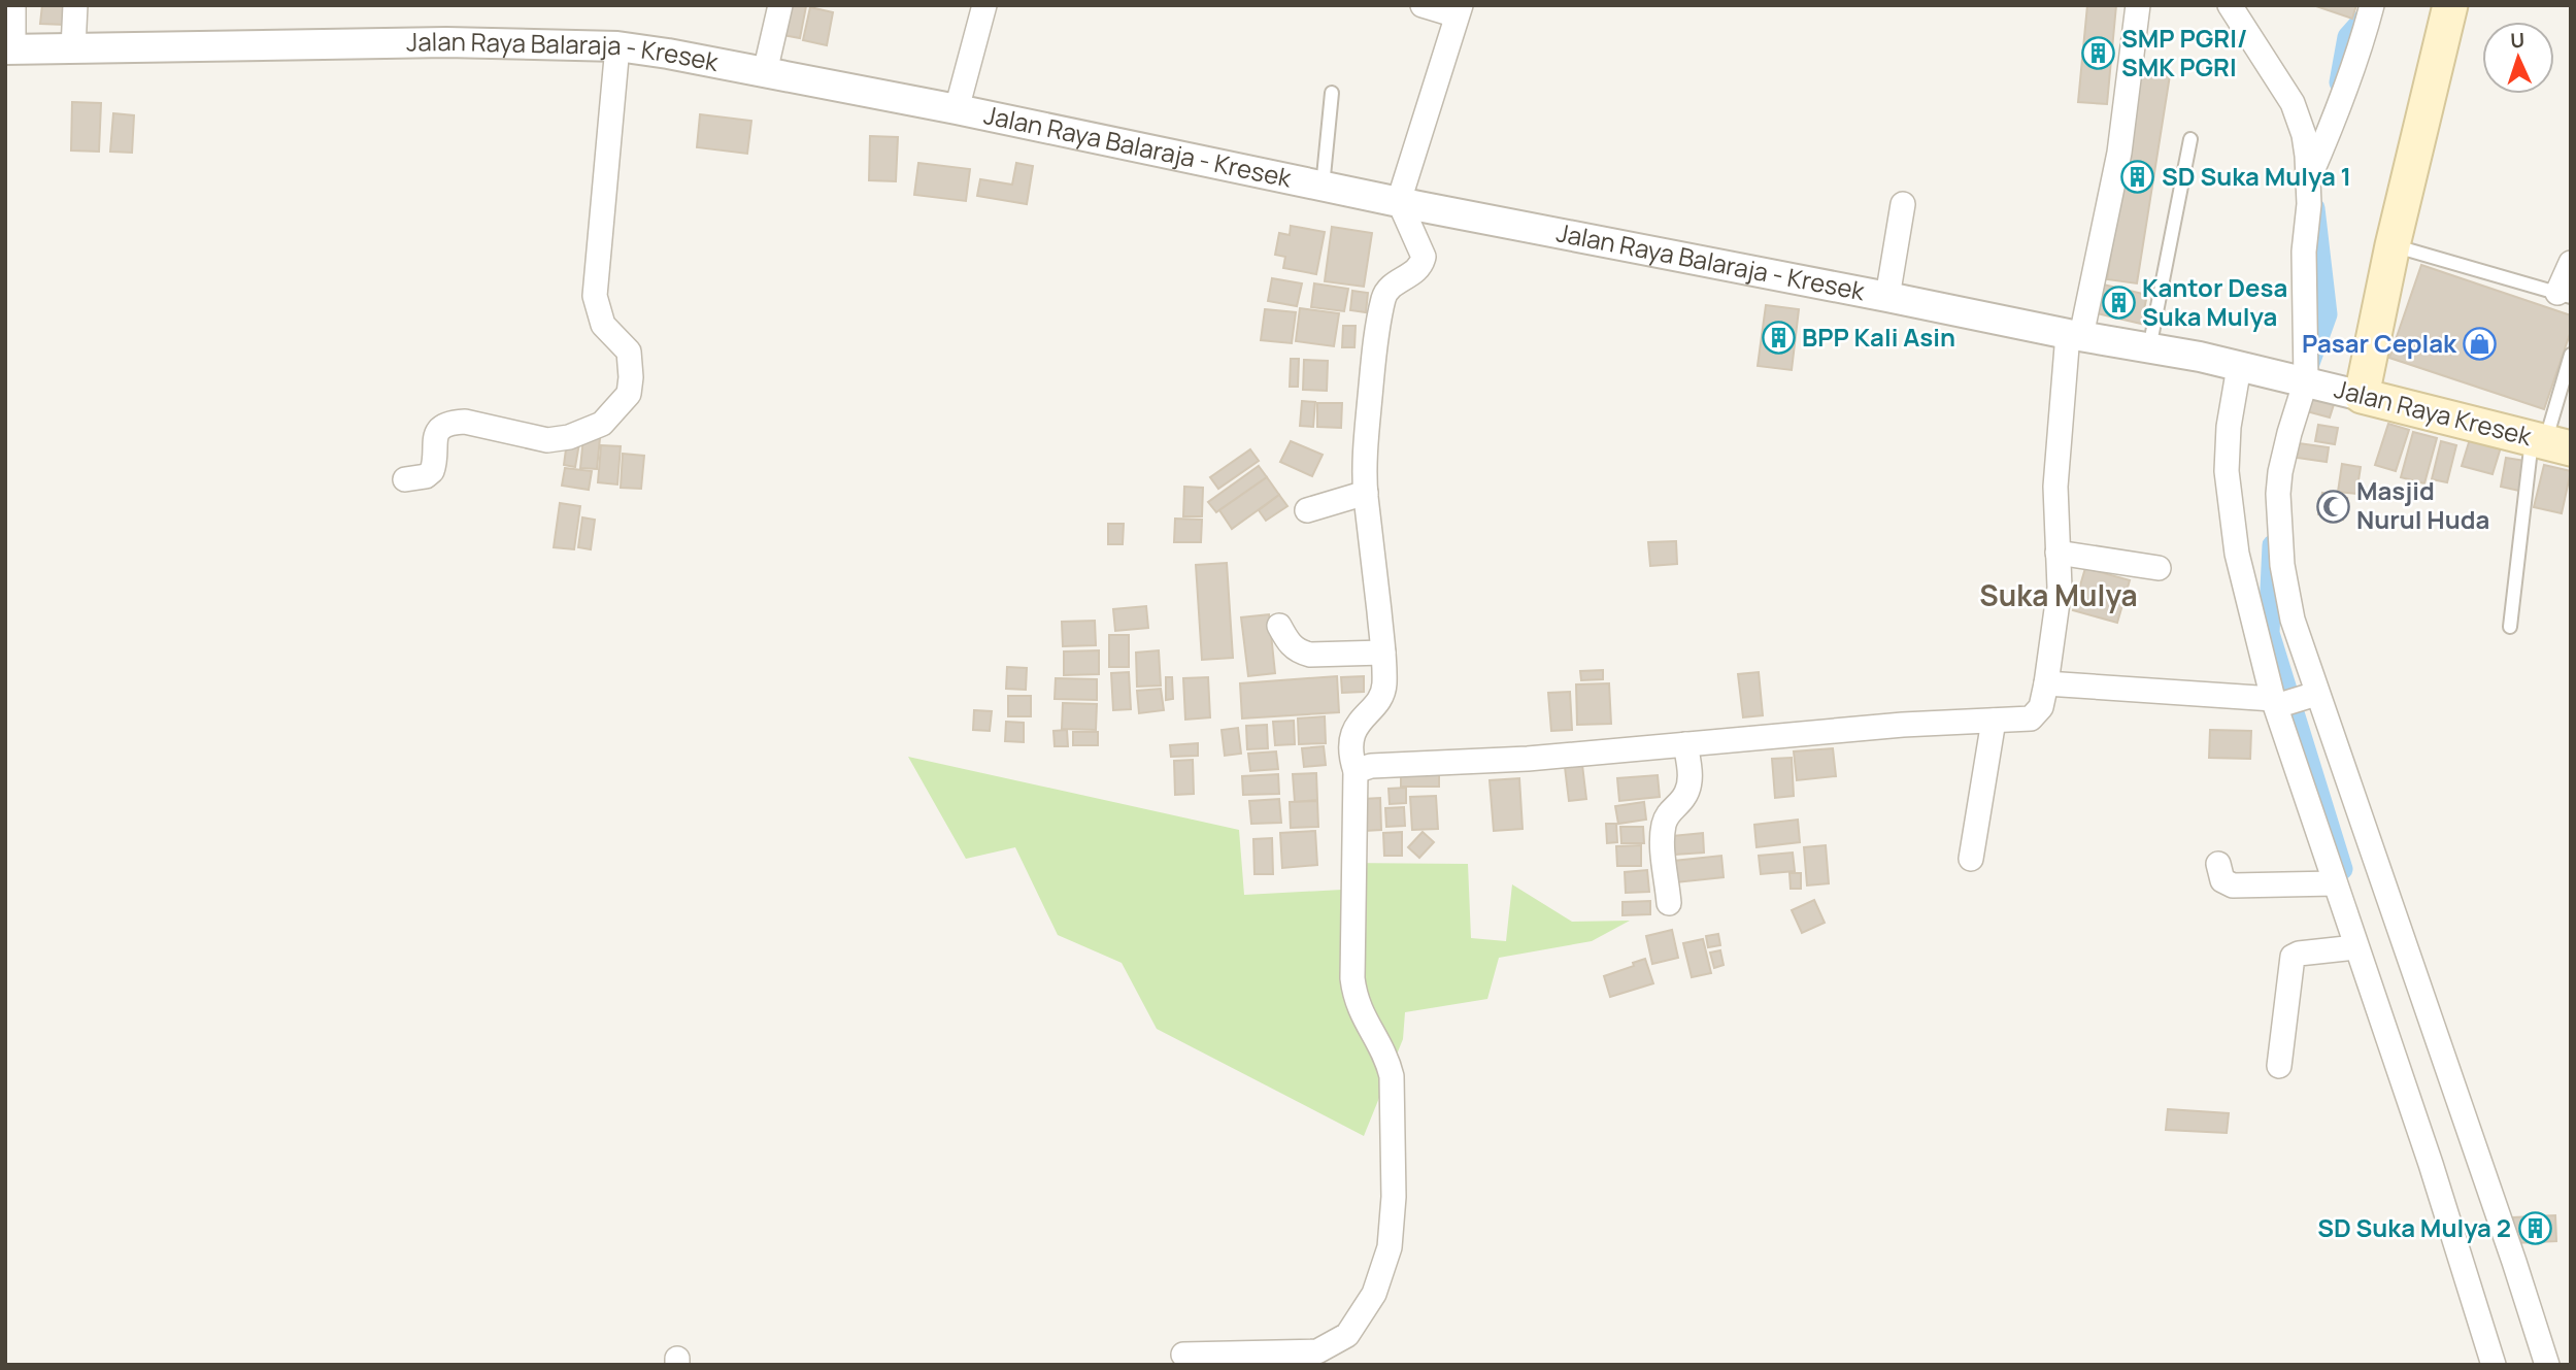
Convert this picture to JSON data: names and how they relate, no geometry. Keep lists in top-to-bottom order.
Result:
{
  "streets": {
    "main road": ["Jalan Raya Kresek"],
    "street": ["Jalan Raya Balaraja - Kresek"]
  },
  "crossings": [
    ["Jalan Raya Balaraja - Kresek", "Jalan Raya Kresek"]
  ],
  "districts": ["Suka Mulya"],
  "places": {
    "building": [
      "SMP PGRI/ SMK PGRI",
      "SD Suka Mulya 1",
      "Kantor Desa Suka Mulya",
      "BPP Kali Asin",
      "SD Suka Mulya 2"
    ],
    "shop": ["Pasar Ceplak"],
    "mosque": ["Masjid Nurul Huda"]
  },
  "north": "top"
}
